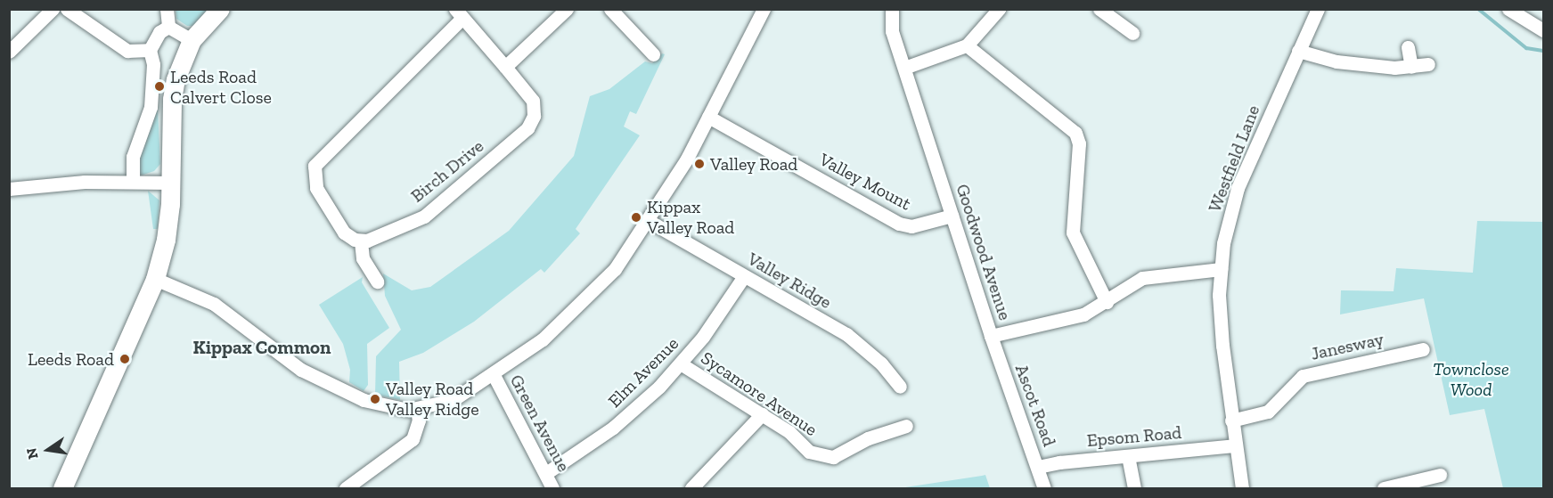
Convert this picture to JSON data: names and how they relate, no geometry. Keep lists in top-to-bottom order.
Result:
{
  "streets": {
    "street": [
      "Westfield Lane",
      "Birch Drive",
      "Valley Mount",
      "Goodwood Avenue",
      "Valley Ridge",
      "Janesway",
      "Elm Avenue",
      "Sycamore Avenue",
      "Ascot Road",
      "Green Avenue",
      "Epsom Road"
    ]
  },
  "crossings": [
    ["Westfield Lane", "Goodwood Avenue"],
    ["Westfield Lane", "Janesway"],
    ["Westfield Lane", "Epsom Road"],
    ["Valley Mount", "Goodwood Avenue"],
    ["Goodwood Avenue", "Ascot Road"],
    ["Valley Ridge", "Elm Avenue"],
    ["Elm Avenue", "Sycamore Avenue"],
    ["Elm Avenue", "Green Avenue"],
    ["Ascot Road", "Epsom Road"]
  ],
  "districts": ["Kippax Common"],
  "parks": ["Townclose Wood"],
  "places": [
    "Leeds Road Calvert Close",
    "Valley Road",
    "Kippax Valley Road",
    "Leeds Road",
    "Valley Road Valley Ridge"
  ],
  "north": "left"
}
